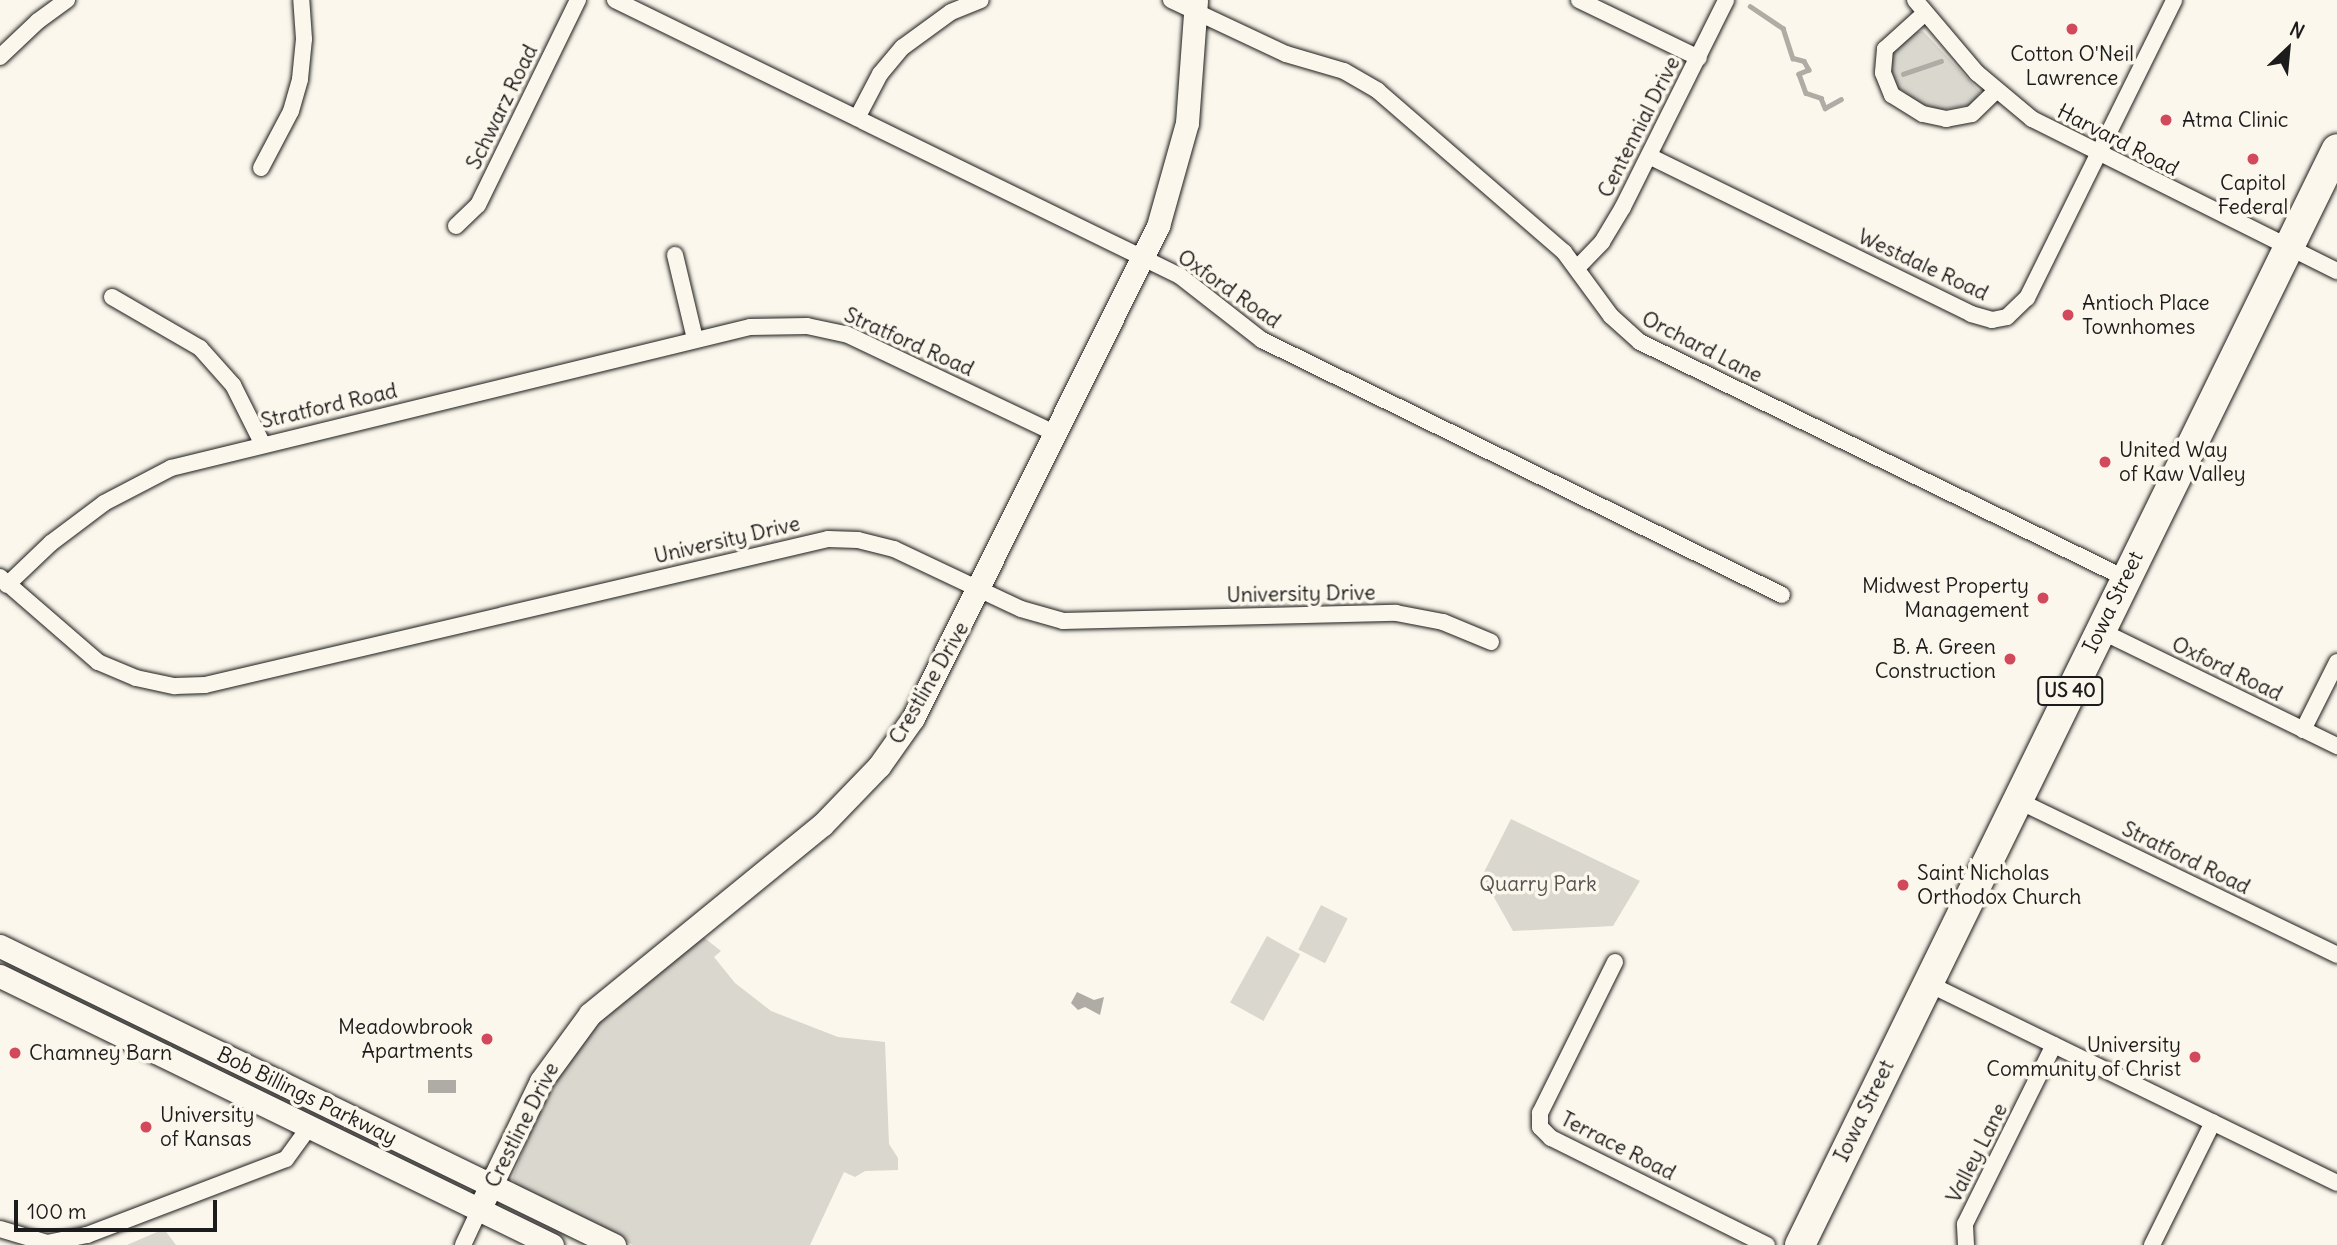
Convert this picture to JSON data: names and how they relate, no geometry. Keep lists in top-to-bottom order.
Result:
{
  "streets": {
    "highway": ["Iowa Street", "US 40"],
    "street": [
      "Schwarz Road",
      "Centennial Drive",
      "Harvard Road",
      "Westdale Road",
      "Oxford Road",
      "Stratford Road",
      "Orchard Lane",
      "University Drive",
      "Crestline Drive",
      "Bob Billings Parkway",
      "Terrace Road",
      "Valley Lane"
    ]
  },
  "crossings": [
    ["Centennial Drive", "Westdale Road"],
    ["Centennial Drive", "Orchard Lane"],
    ["Harvard Road", "Westdale Road"],
    ["Harvard Road", "Iowa Street"],
    ["Oxford Road", "Iowa Street"],
    ["Oxford Road", "Crestline Drive"],
    ["Stratford Road", "University Drive"],
    ["Stratford Road", "Iowa Street"],
    ["Stratford Road", "Crestline Drive"],
    ["Orchard Lane", "Iowa Street"],
    ["Orchard Lane", "Crestline Drive"],
    ["University Drive", "Crestline Drive"],
    ["Crestline Drive", "Bob Billings Parkway"]
  ],
  "parks": ["Quarry Park"],
  "places": [
    "Cotton O'Neil Lawrence",
    "Atma Clinic",
    "Capitol Federal",
    "Antioch Place Townhomes",
    "United Way of Kaw Valley",
    "Midwest Property Management",
    "B. A. Green Construction",
    "Saint Nicholas Orthodox Church",
    "Meadowbrook Apartments",
    "Chamney Barn",
    "University Community of Christ",
    "University of Kansas"
  ],
  "scale_bar": "100 m",
  "north": "top right"
}
